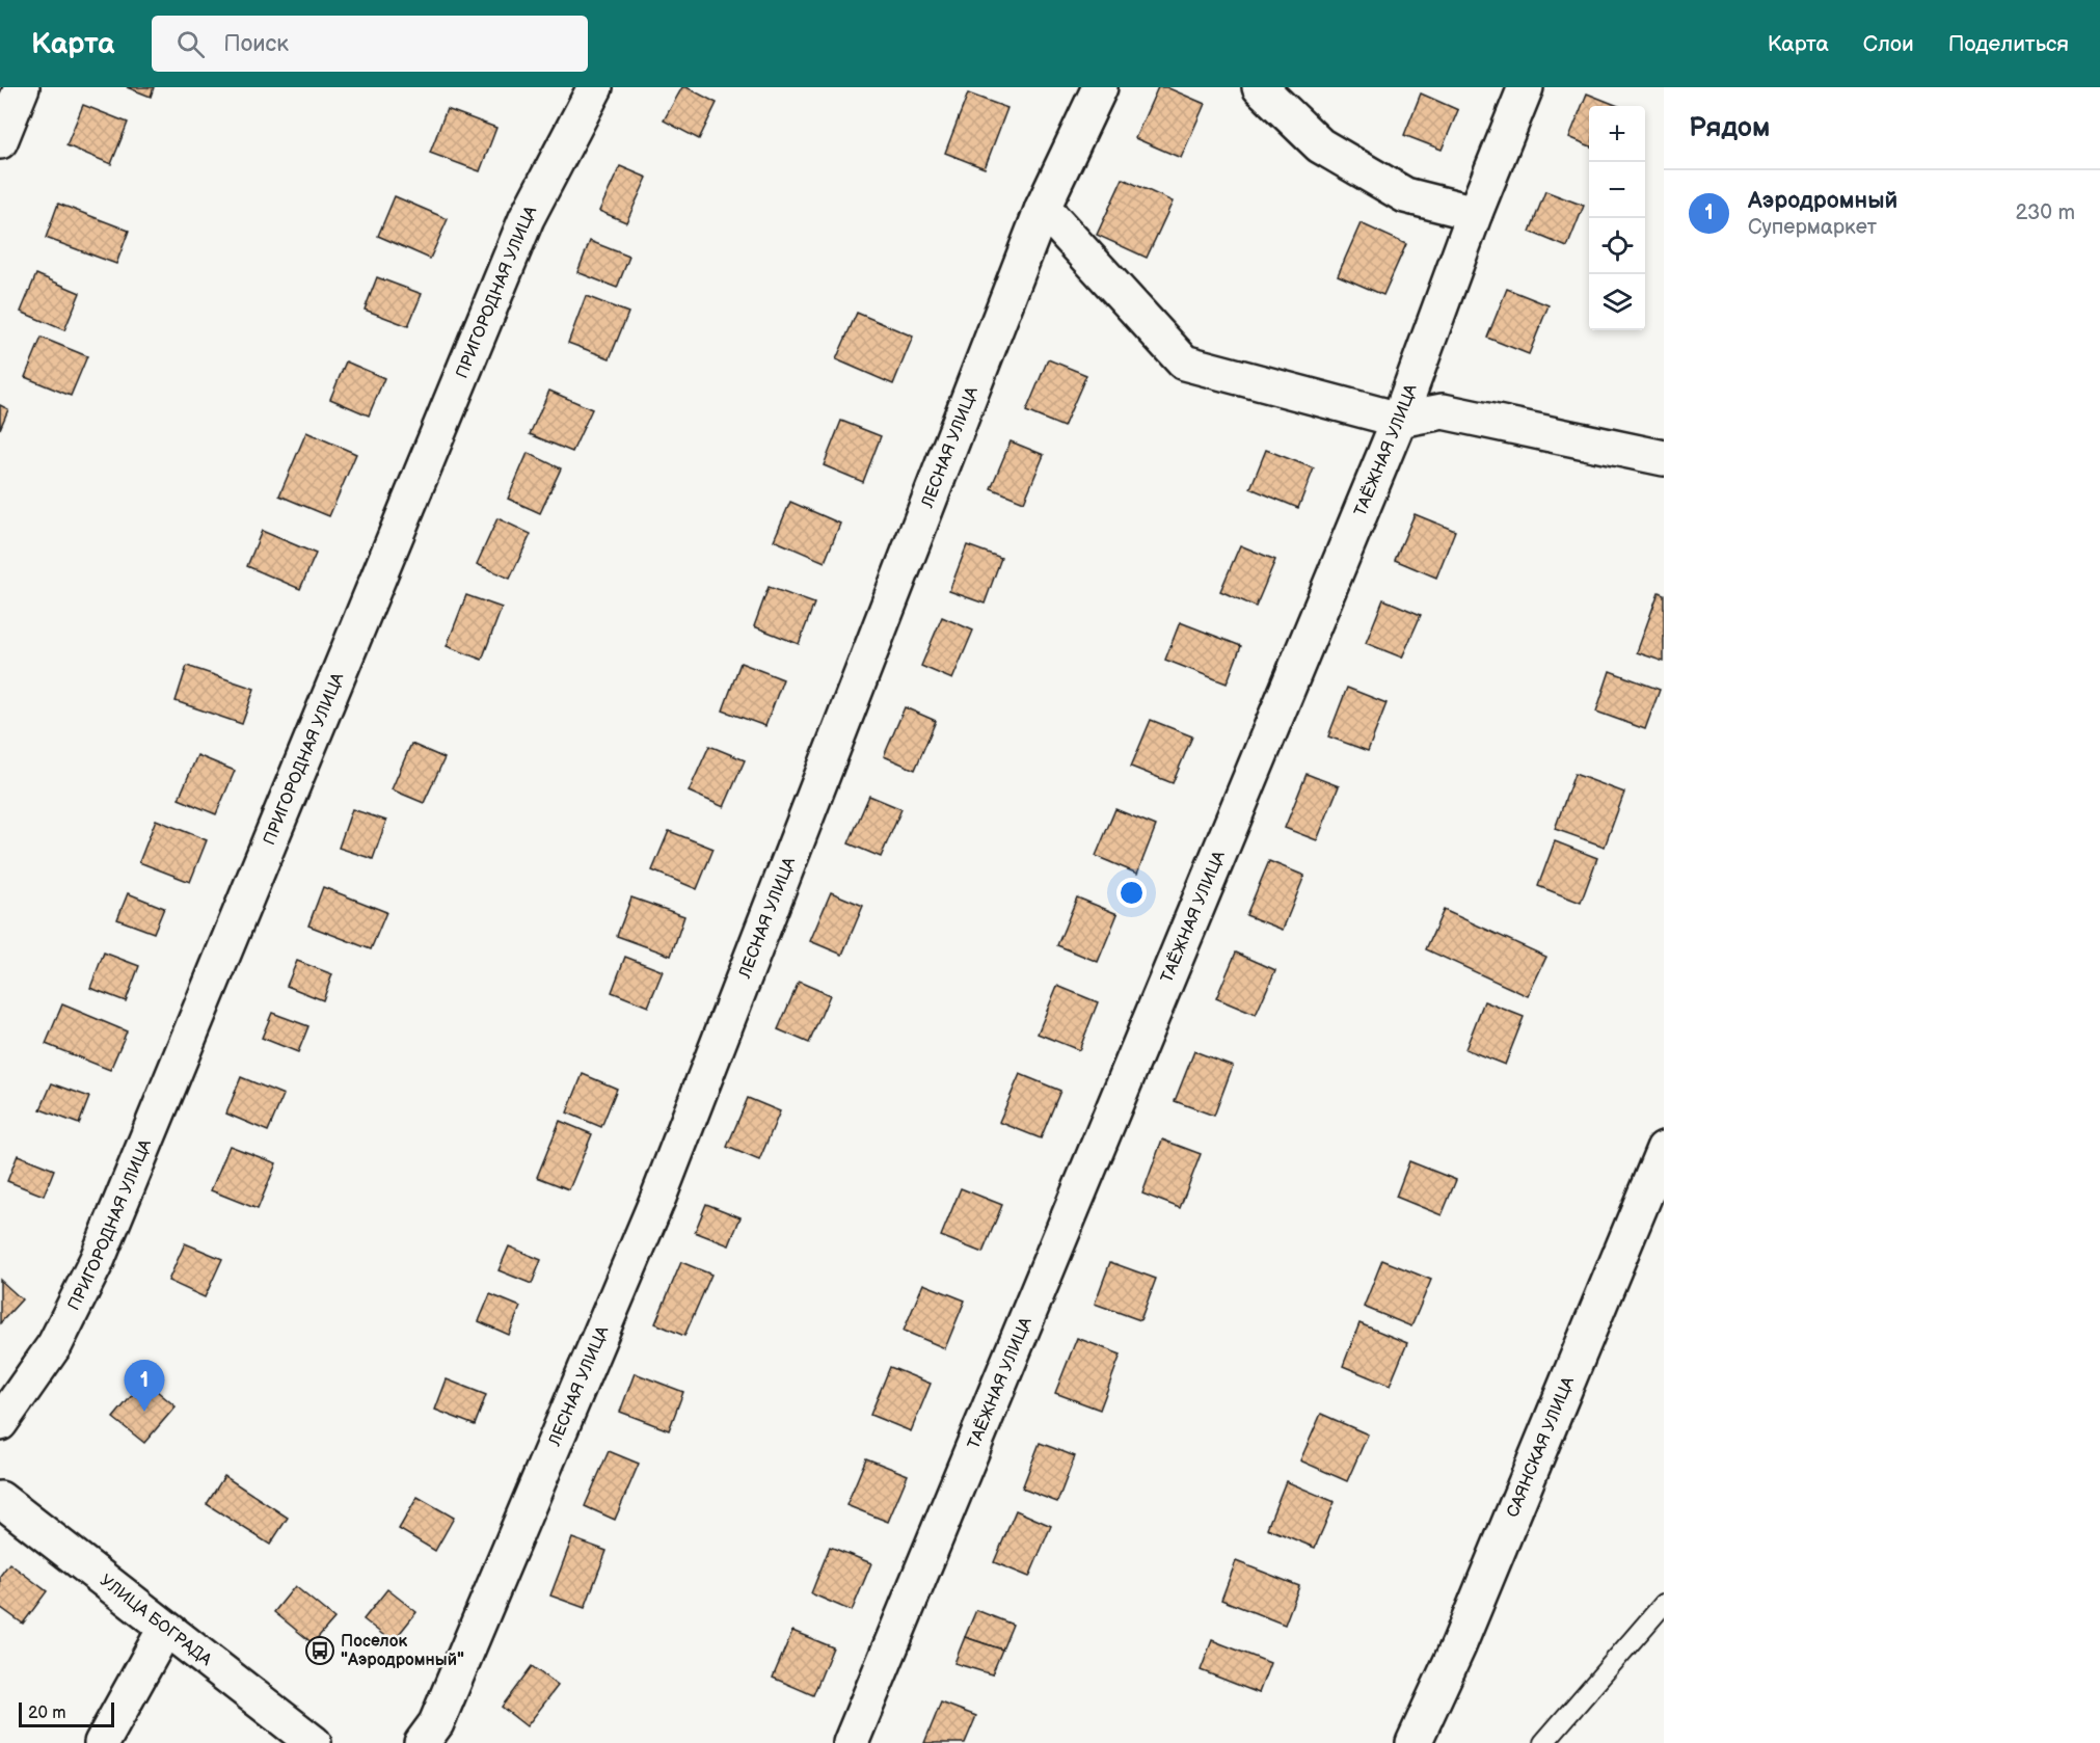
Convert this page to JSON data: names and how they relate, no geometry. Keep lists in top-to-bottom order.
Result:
{
  "streets": {
    "street": [
      "ПРИГОРОДНАЯ УЛИЦА",
      "ЛЕСНАЯ УЛИЦА",
      "ТАЁЖНАЯ УЛИЦА",
      "САЯНСКАЯ УЛИЦА",
      "УЛИЦА БОГРАДА"
    ]
  },
  "places": {
    "bus stop": ["Поселок \"Аэродромный\""]
  },
  "scale_bar": "20 m",
  "page": {
    "header": "Карта",
    "search": "Поиск",
    "nav": ["Карта", "Слои", "Поделиться"],
    "heading": "Рядом",
    "map_buttons": ["+", "−"],
    "list": [
      {
        "mark": "1",
        "name": "Аэродромный",
        "note": "Супермаркет",
        "value": "230 m"
      }
    ],
    "pins": "1",
    "scale": "20 m"
  }
}
